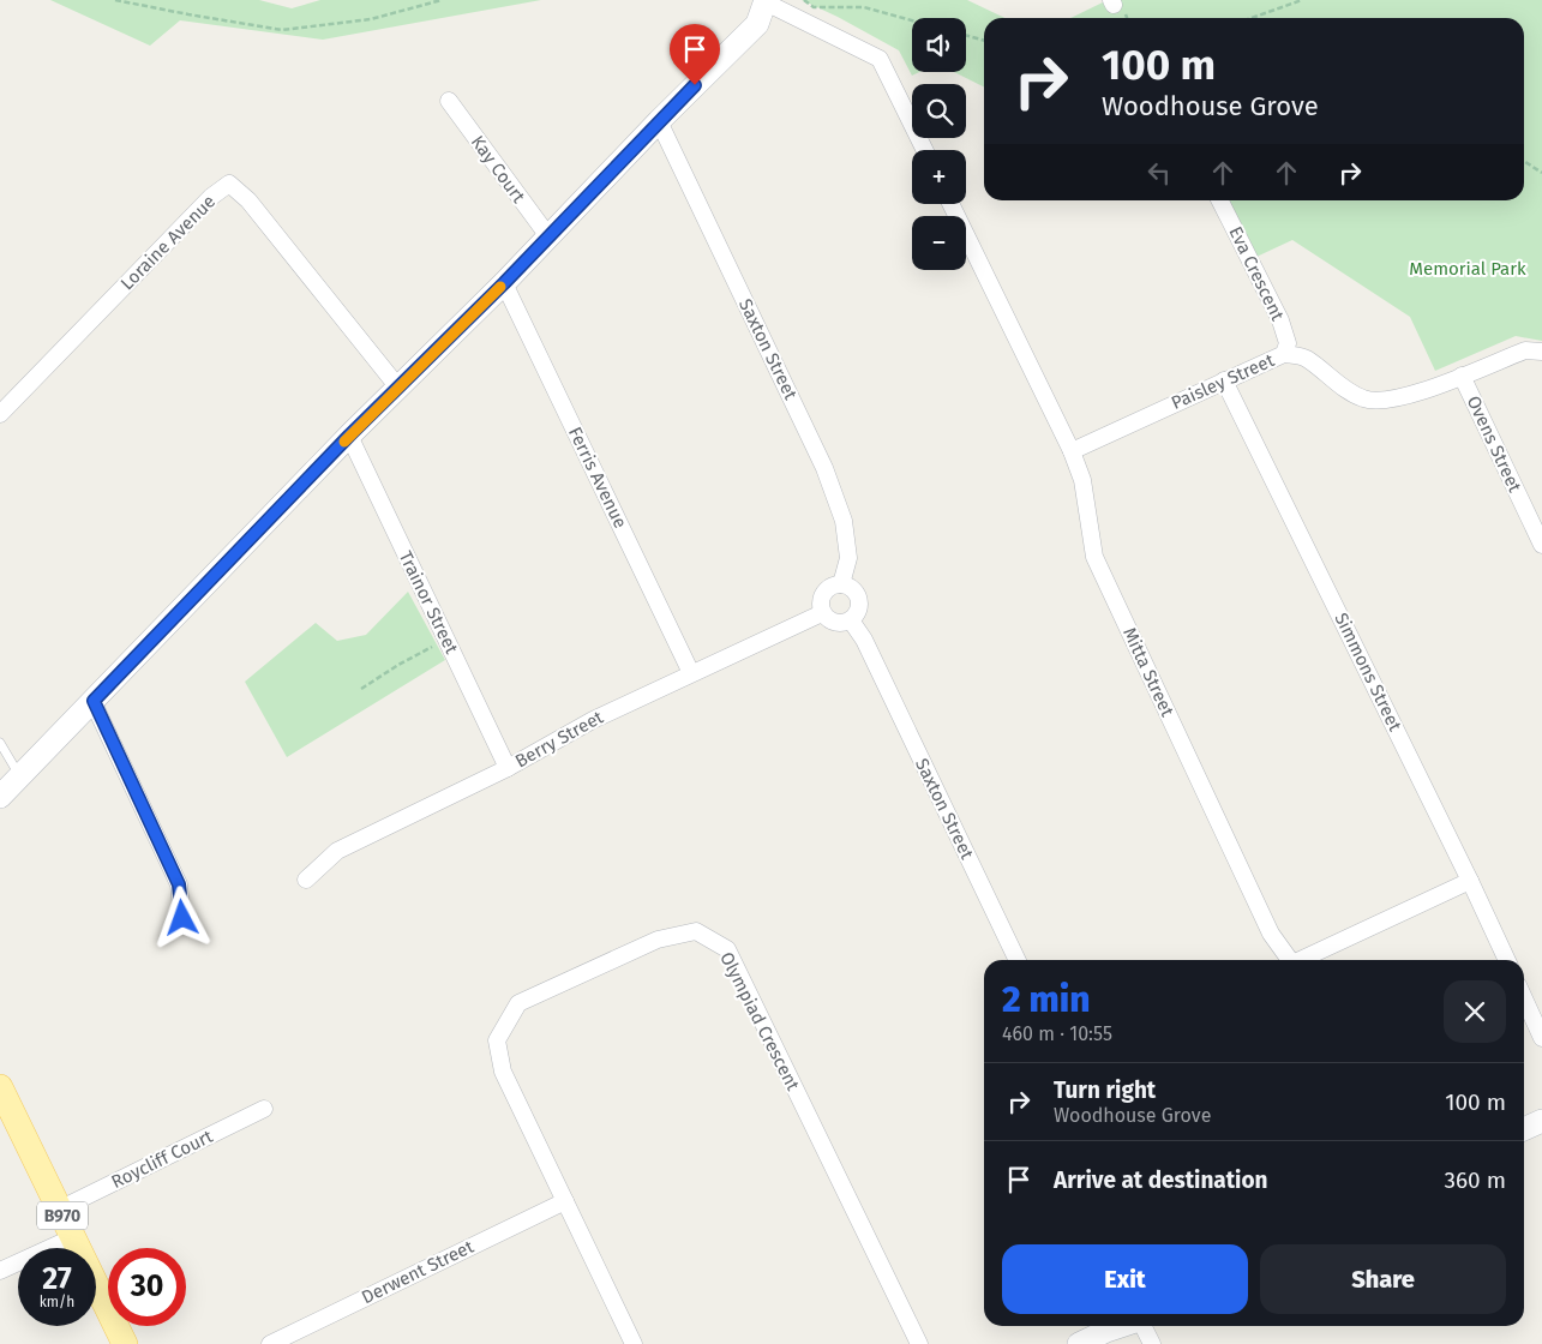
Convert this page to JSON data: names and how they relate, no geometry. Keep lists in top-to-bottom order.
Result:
{
  "streets": {
    "main road": ["B970"],
    "street": [
      "Kay Court",
      "Loraine Avenue",
      "Eva Crescent",
      "Saxton Street",
      "Paisley Street",
      "Ovens Street",
      "Ferris Avenue",
      "Trainor Street",
      "Mitta Street",
      "Simmons Street",
      "Berry Street",
      "Olympiad Crescent",
      "Roycliff Court",
      "Derwent Street"
    ]
  },
  "crossings": [
    ["Eva Crescent", "Paisley Street"],
    ["Saxton Street", "Berry Street"],
    ["Paisley Street", "Ovens Street"],
    ["Paisley Street", "Mitta Street"],
    ["Paisley Street", "Simmons Street"],
    ["Ferris Avenue", "Berry Street"],
    ["Trainor Street", "Berry Street"],
    ["Mitta Street", "Simmons Street"],
    ["Olympiad Crescent", "Derwent Street"],
    ["Roycliff Court", "B970"]
  ],
  "parks": ["Memorial Park"],
  "page": {
    "map_buttons": ["+", "−"],
    "turn": ["100 m", "Woodhouse Grove"],
    "heading": ["2 min", "460 m · 10:55"],
    "list": [
      {
        "name": "Turn right",
        "note": "Woodhouse Grove",
        "value": "100 m"
      },
      {
        "name": "Arrive at destination",
        "value": "360 m"
      }
    ],
    "buttons": ["Exit", "Share"],
    "speed": "27 km/h",
    "limit": "30"
  }
}
